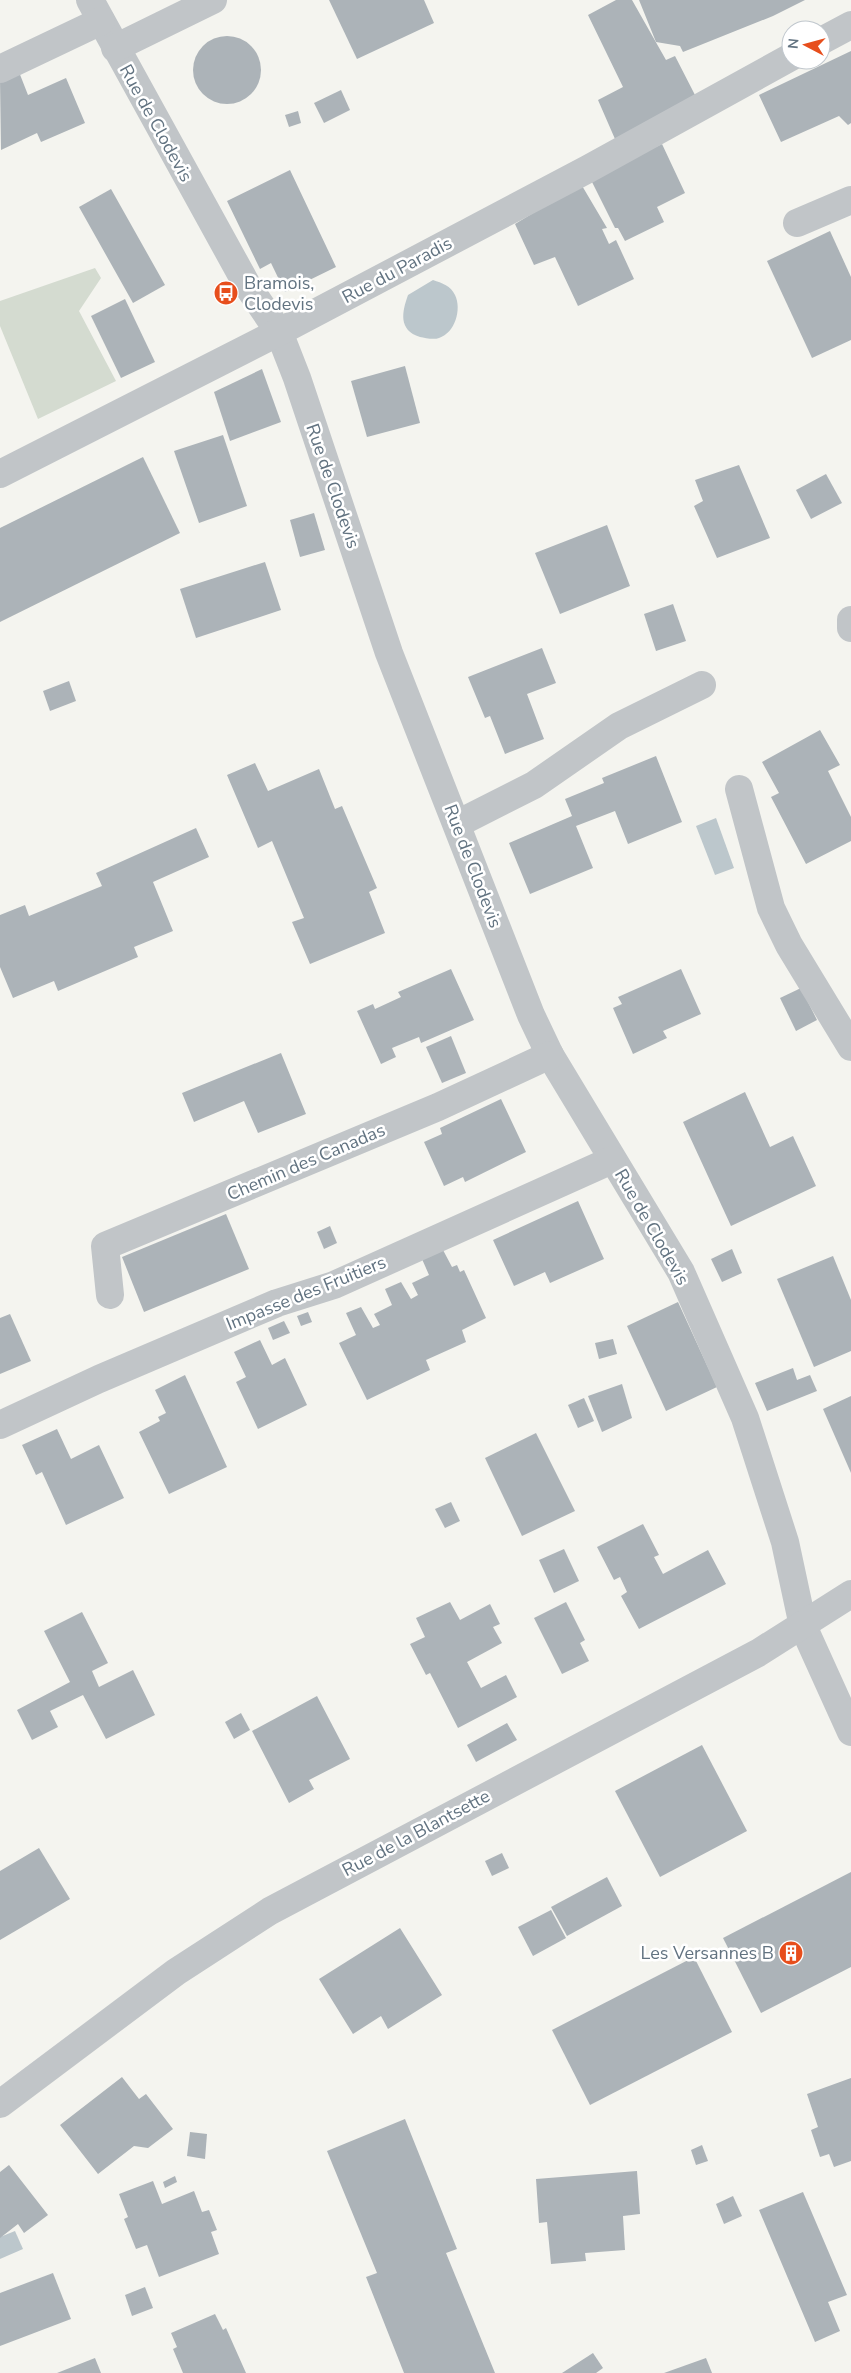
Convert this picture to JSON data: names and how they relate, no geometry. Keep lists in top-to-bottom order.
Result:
{
  "streets": {
    "street": [
      "Rue de Clodevis",
      "Rue du Paradis",
      "Chemin des Canadas",
      "Impasse des Fruitiers",
      "Rue de la Blantsette"
    ]
  },
  "crossings": [
    ["Rue de Clodevis", "Rue du Paradis"],
    ["Rue de Clodevis", "Chemin des Canadas"],
    ["Rue de Clodevis", "Impasse des Fruitiers"],
    ["Rue de Clodevis", "Rue de la Blantsette"]
  ],
  "places": {
    "bus stop": ["Bramois, Clodevis"],
    "building": ["Les Versannes B"]
  },
  "north": "left"
}
